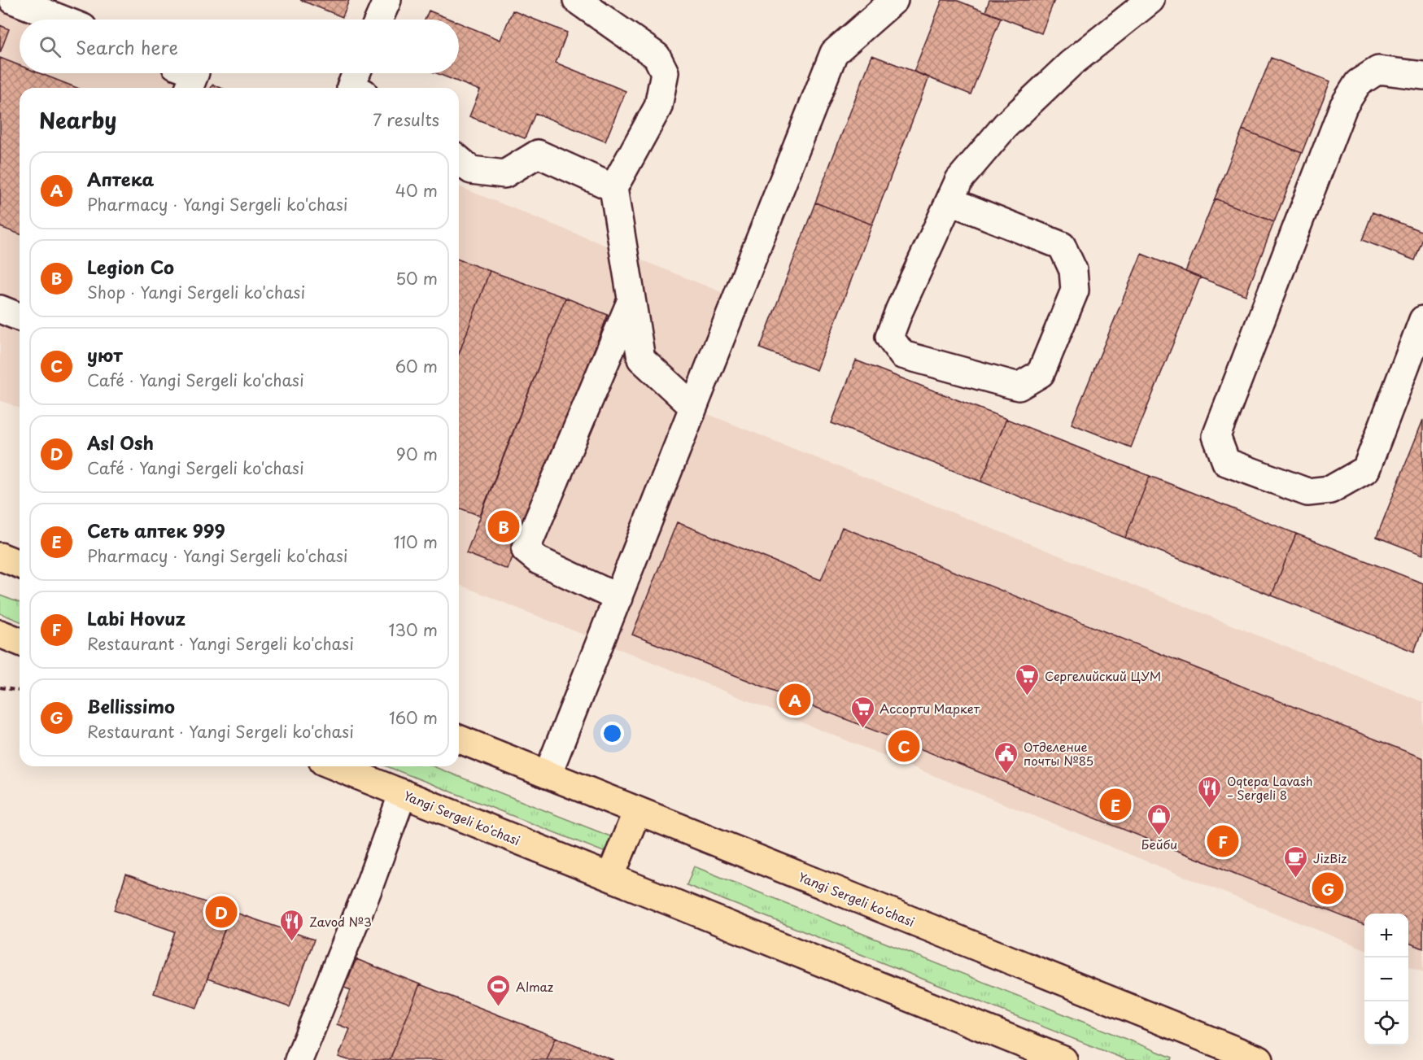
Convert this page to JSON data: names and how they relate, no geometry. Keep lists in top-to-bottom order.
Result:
{
  "streets": {
    "main road": ["Yangi Sergeli ko'chasi"]
  },
  "places": {
    "supermarket": ["Сергелийский ЦУМ", "Ассорти Маркет"],
    "public building": ["Отделение почты №85"],
    "restaurant": ["Oqtepa Lavash – Sergeli 8", "Zavod №3"],
    "shop": ["Бейби"],
    "cafe": ["JizBiz"],
    "sports": ["Almaz"]
  },
  "page": {
    "search": "Search here",
    "heading": ["Nearby", "7 results"],
    "list": [
      {
        "mark": "A",
        "name": "Аптека",
        "note": "Pharmacy · Yangi Sergeli ko'chasi",
        "value": "40 m"
      },
      {
        "mark": "B",
        "name": "Legion Co",
        "note": "Shop · Yangi Sergeli ko'chasi",
        "value": "50 m"
      },
      {
        "mark": "C",
        "name": "уют",
        "note": "Café · Yangi Sergeli ko'chasi",
        "value": "60 m"
      },
      {
        "mark": "D",
        "name": "Asl Osh",
        "note": "Café · Yangi Sergeli ko'chasi",
        "value": "90 m"
      },
      {
        "mark": "E",
        "name": "Сеть аптек 999",
        "note": "Pharmacy · Yangi Sergeli ko'chasi",
        "value": "110 m"
      },
      {
        "mark": "F",
        "name": "Labi Hovuz",
        "note": "Restaurant · Yangi Sergeli ko'chasi",
        "value": "130 m"
      },
      {
        "mark": "G",
        "name": "Bellissimo",
        "note": "Restaurant · Yangi Sergeli ko'chasi",
        "value": "160 m"
      }
    ],
    "pins": [
      "B",
      "A",
      "C",
      "E",
      "F",
      "G",
      "D"
    ],
    "map_buttons": ["+", "−"]
  }
}
